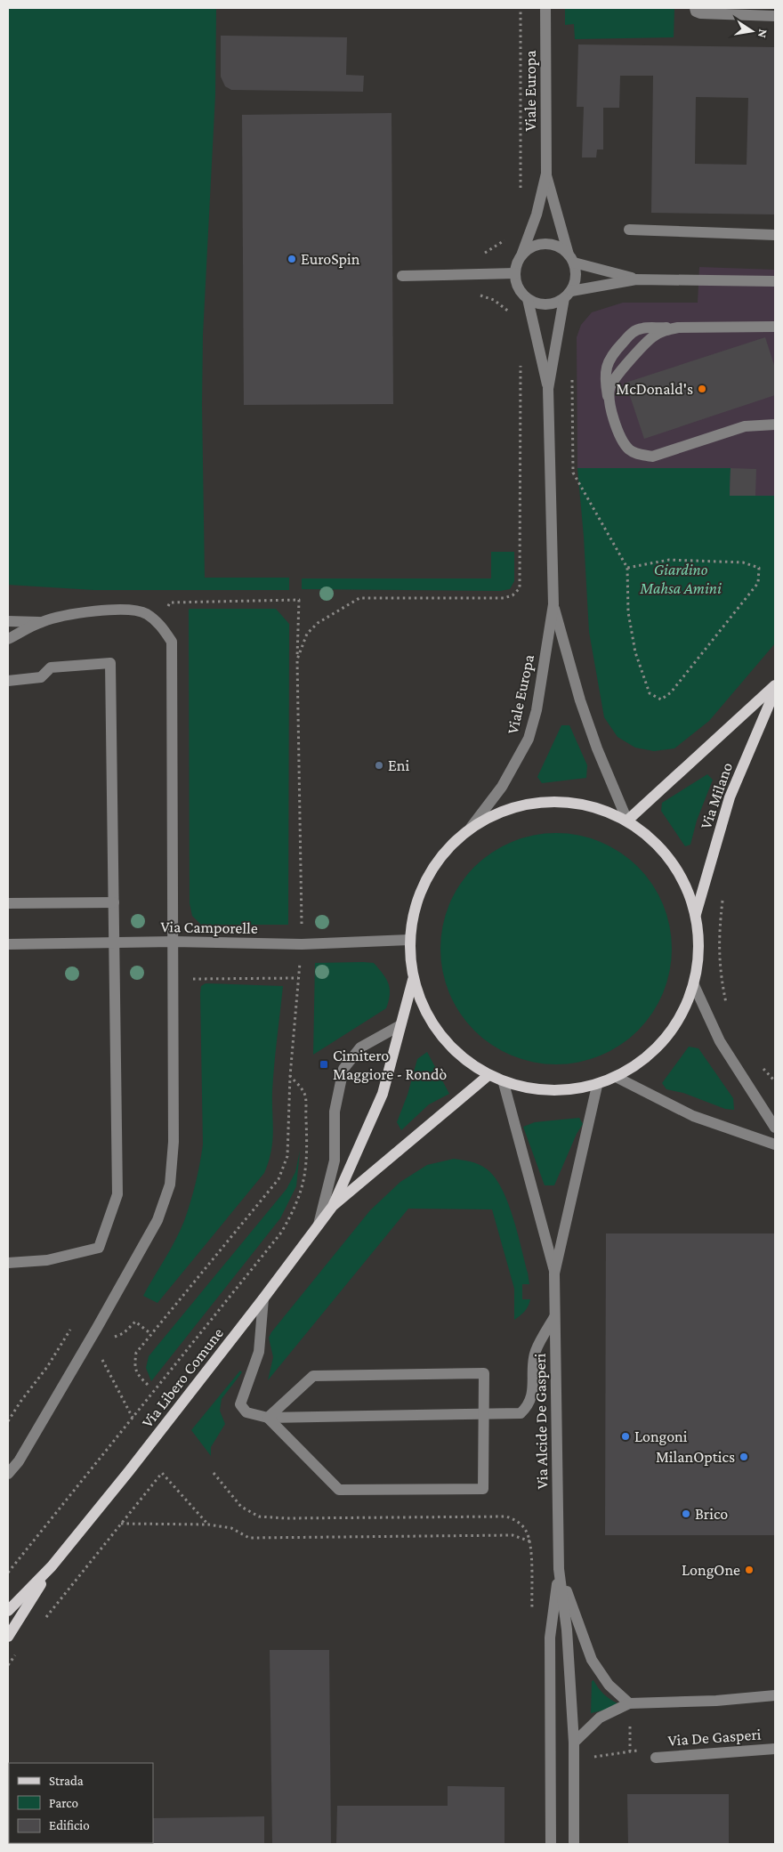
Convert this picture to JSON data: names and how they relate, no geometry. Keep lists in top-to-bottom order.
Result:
{
  "streets": {
    "main road": ["Via Milano", "Via Libero Comune"],
    "street": [
      "Viale Europa",
      "Via Camporelle",
      "Via Alcide De Gasperi",
      "Via De Gasperi"
    ]
  },
  "crossings": [
    ["Viale Europa", "Via Milano"]
  ],
  "parks": ["Giardino Mahsa Amini"],
  "places": {
    "other": [
      "EuroSpin",
      "McDonald's",
      "Eni",
      "Longoni",
      "MilanOptics",
      "Brico",
      "LongOne"
    ],
    "transit": ["Cimitero Maggiore - Rondò"]
  },
  "legend": ["Strada", "Parco", "Edificio"],
  "north": "right"
}
